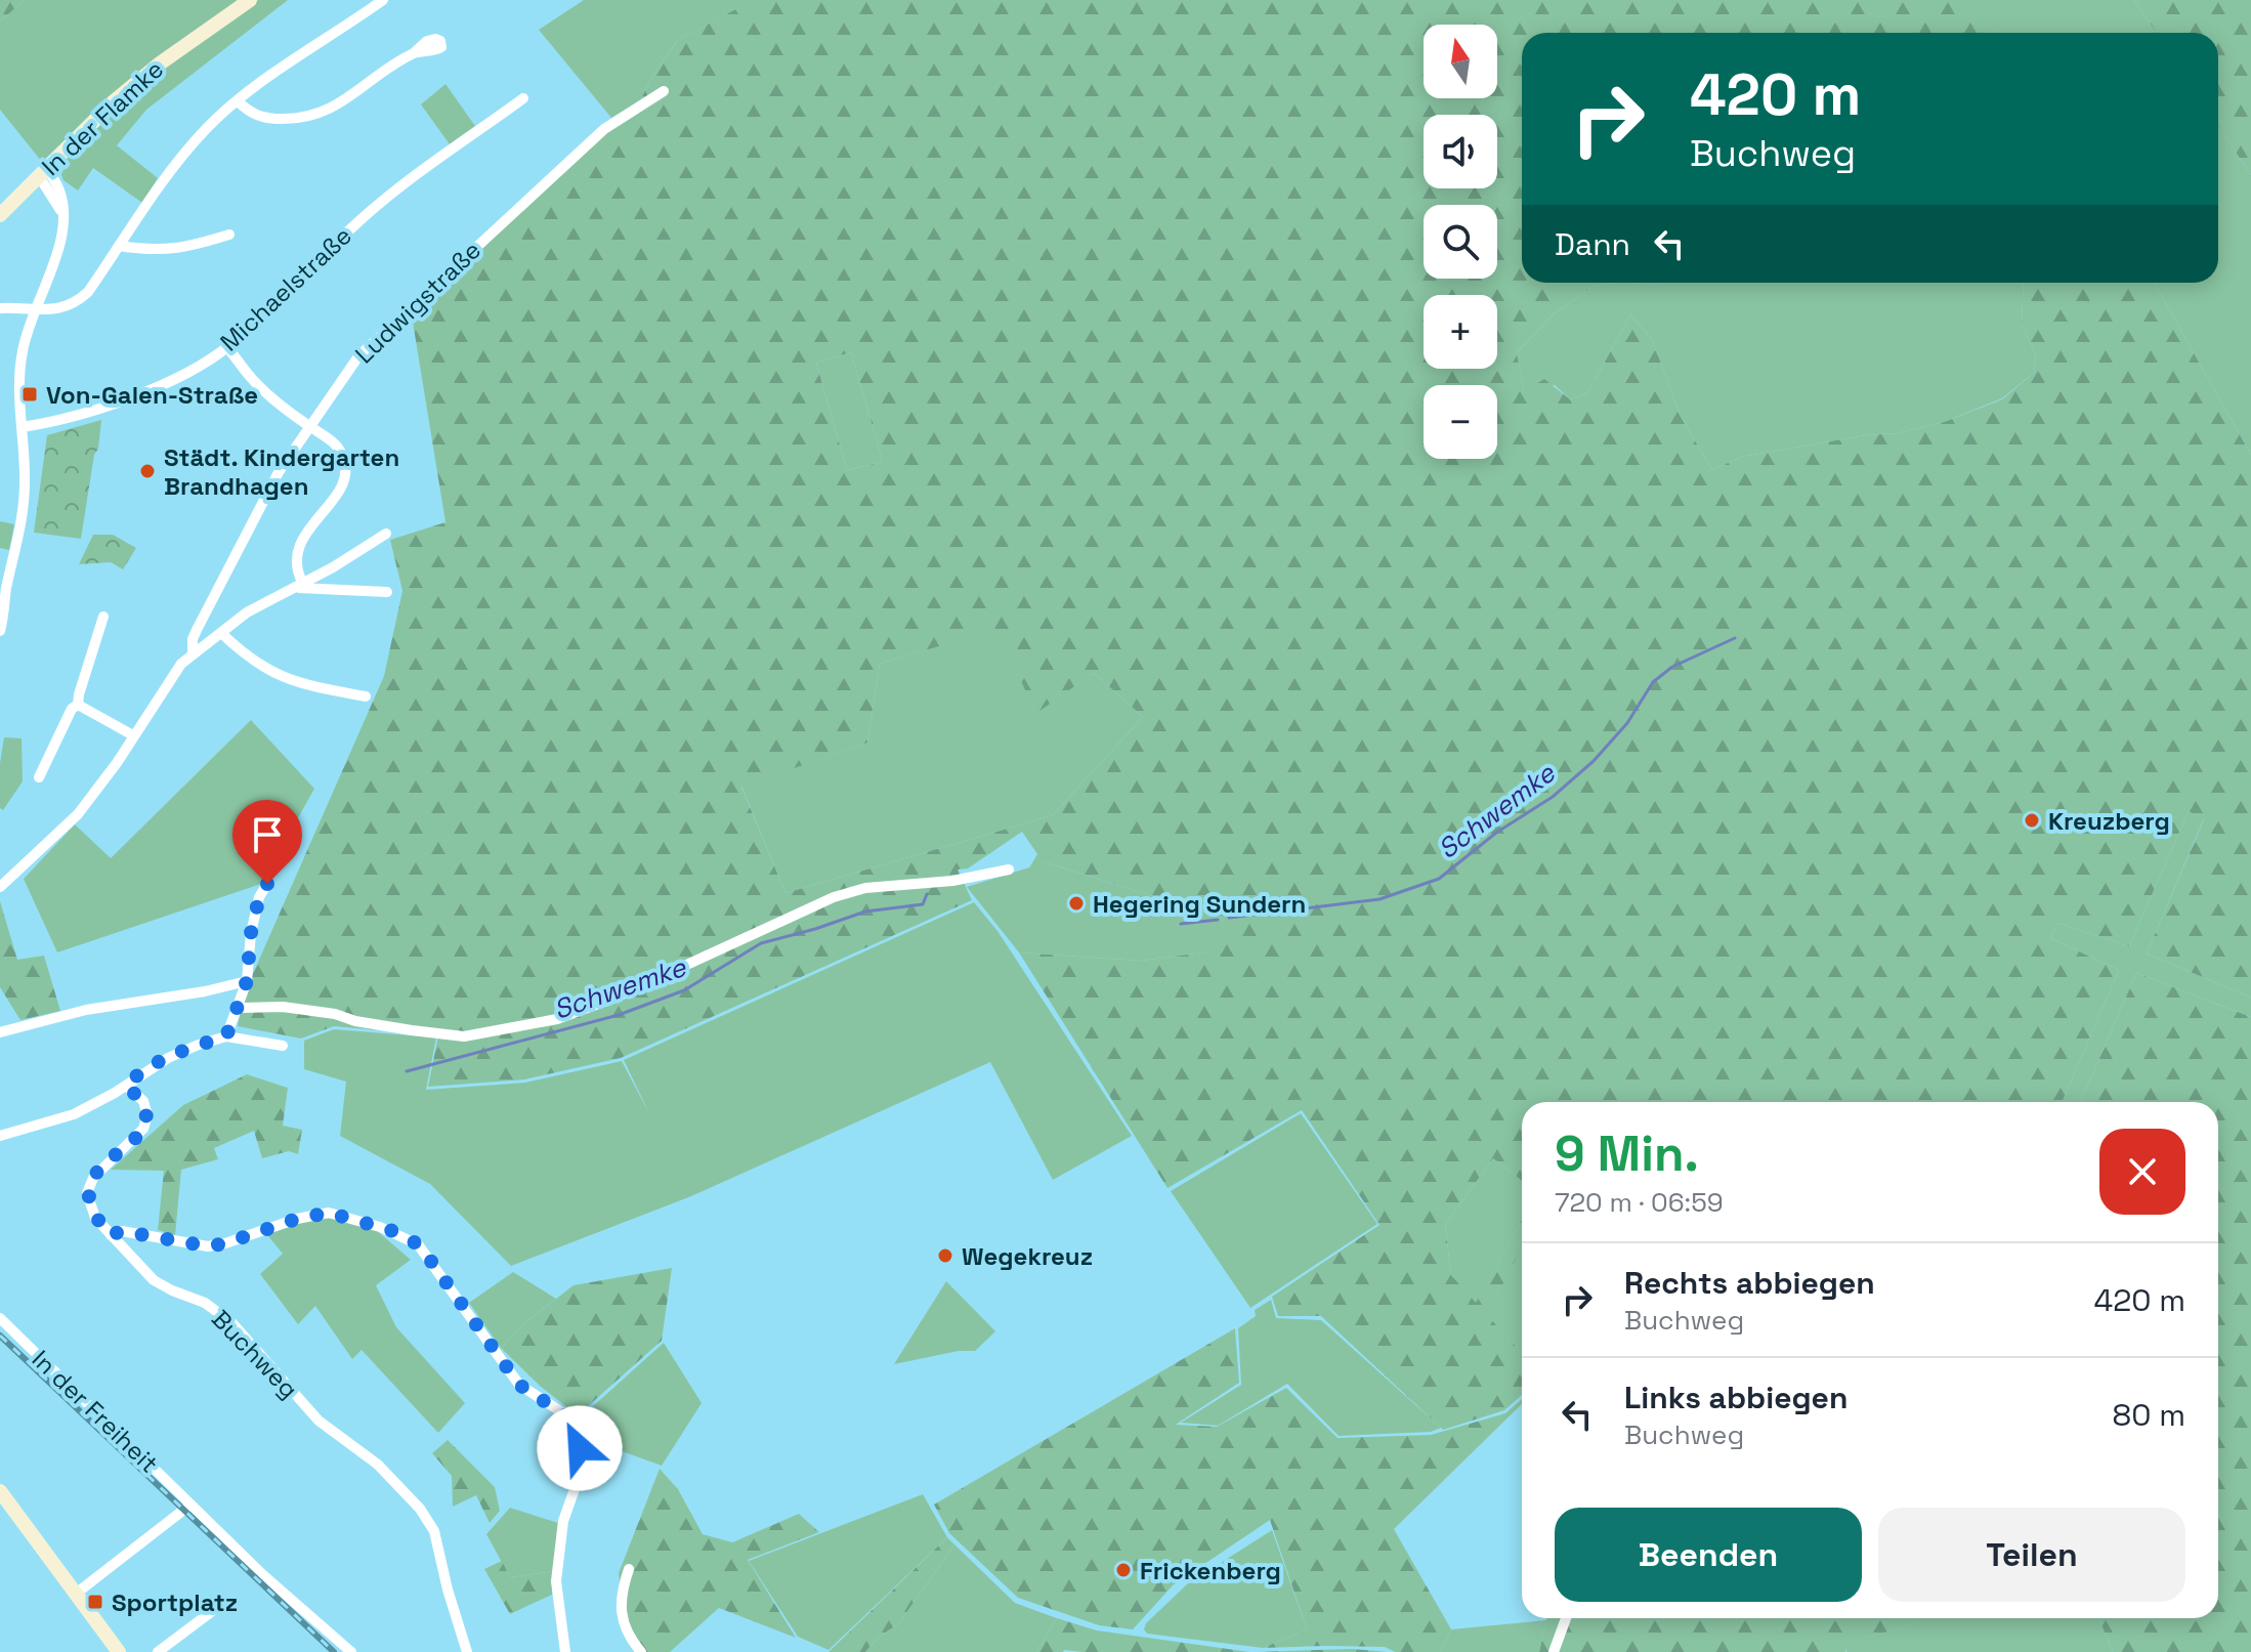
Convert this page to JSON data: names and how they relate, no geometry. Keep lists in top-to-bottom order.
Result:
{
  "streets": {
    "main road": ["In der Flamke"],
    "street": [
      "Michaelstraße",
      "Ludwigstraße",
      "Buchweg",
      "In der Freiheit"
    ]
  },
  "water": ["Schwemke"],
  "places": {
    "transit": ["Von-Galen-Straße", "Sportplatz"],
    "other": [
      "Städt. Kindergarten Brandhagen",
      "Kreuzberg",
      "Hegering Sundern",
      "Wegekreuz",
      "Frickenberg"
    ]
  },
  "north": "top",
  "page": {
    "map_buttons": ["+", "−"],
    "turn": ["420 m", "Buchweg"],
    "then": "Dann",
    "heading": ["9 Min.", "720 m · 06:59"],
    "list": [
      {
        "name": "Rechts abbiegen",
        "note": "Buchweg",
        "value": "420 m"
      },
      {
        "name": "Links abbiegen",
        "note": "Buchweg",
        "value": "80 m"
      }
    ],
    "buttons": ["Beenden", "Teilen"]
  }
}
